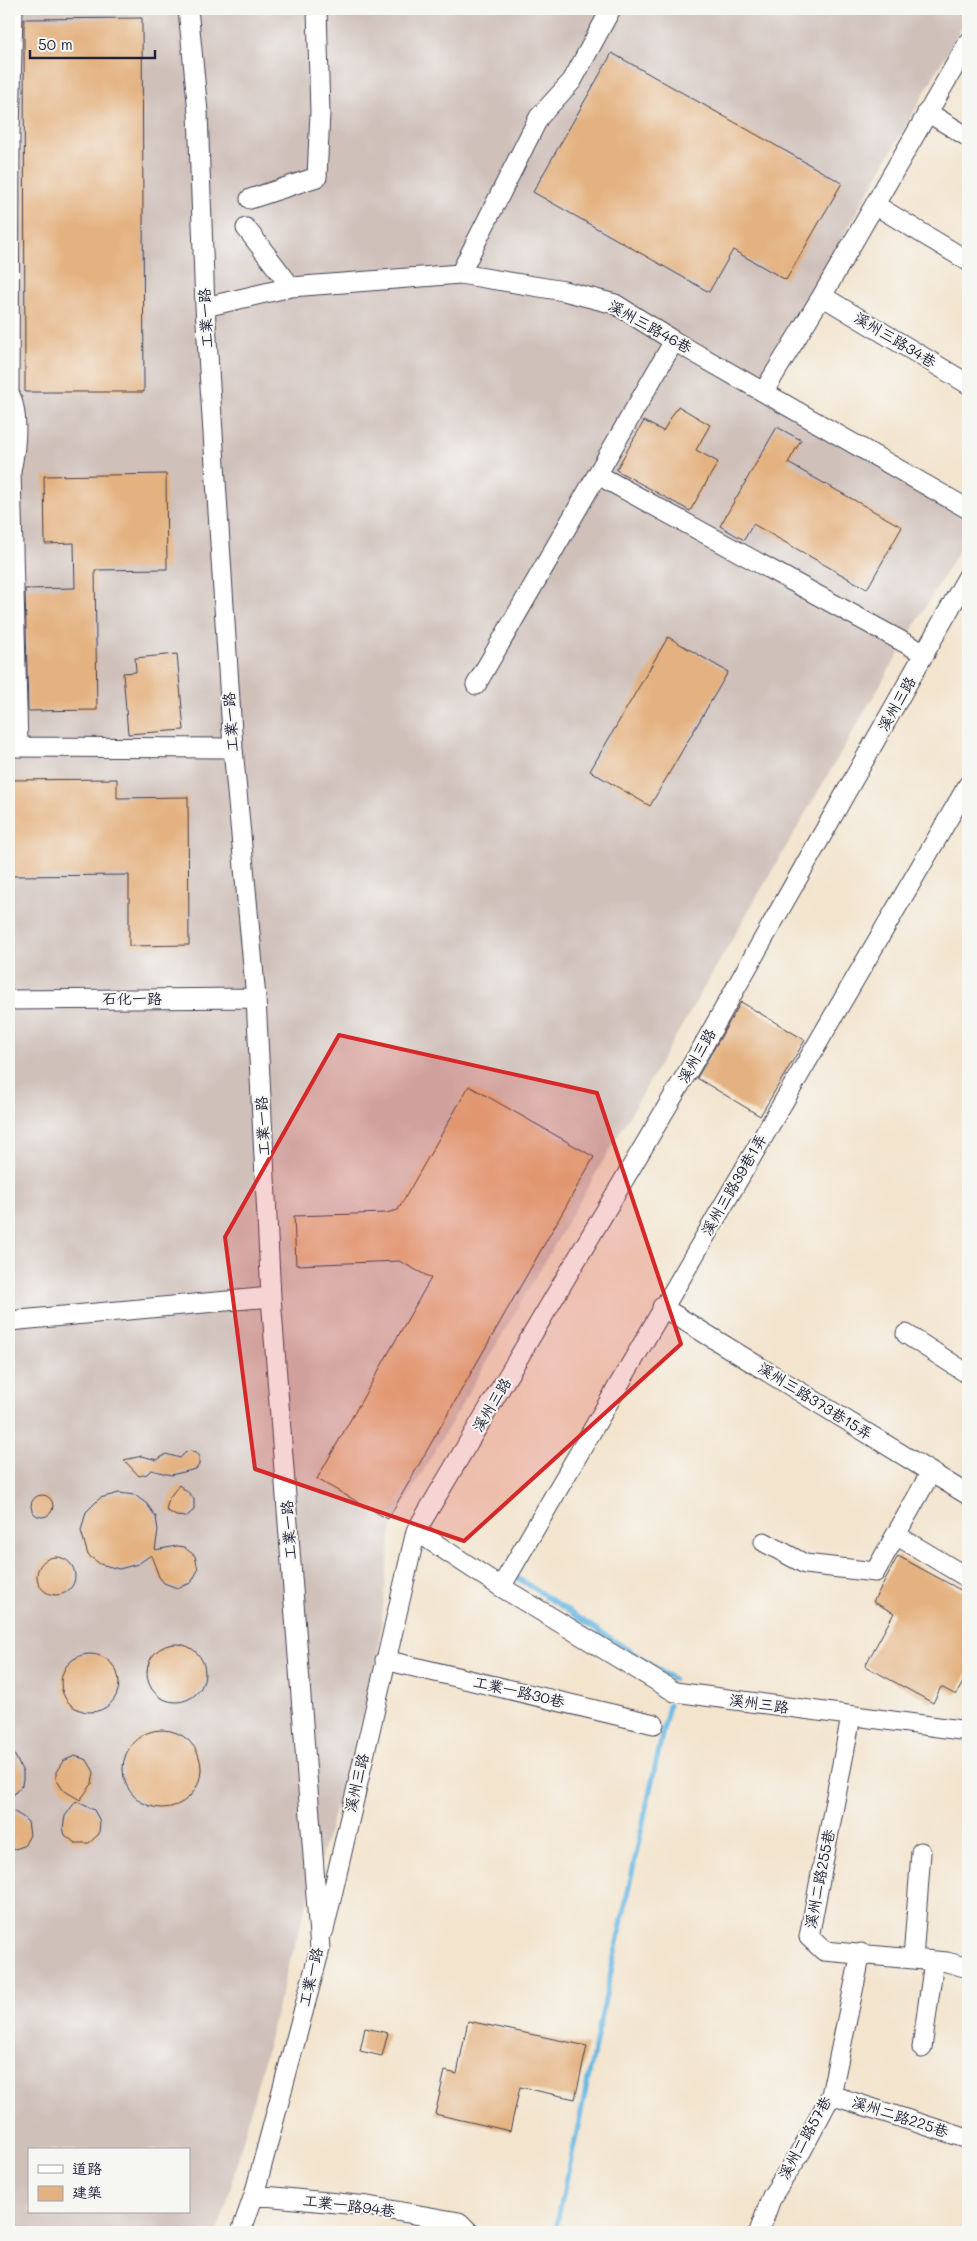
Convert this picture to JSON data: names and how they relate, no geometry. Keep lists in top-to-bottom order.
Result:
{
  "streets": {
    "street": [
      "工業一路",
      "溪州三路46巷",
      "溪州三路34巷",
      "溪州三路",
      "石化一路",
      "溪州三路39巷1弄",
      "溪州三路373巷15弄",
      "工業一路30巷",
      "溪州二路255巷",
      "溪州二路225巷",
      "溪州二路57巷",
      "工業一路94巷"
    ]
  },
  "crossings": [
    ["工業一路", "溪州三路46巷"],
    ["工業一路", "溪州三路"],
    ["工業一路", "石化一路"],
    ["工業一路", "工業一路94巷"],
    ["溪州三路", "溪州三路39巷1弄"],
    ["溪州三路", "工業一路30巷"],
    ["溪州三路", "溪州二路255巷"],
    ["溪州三路39巷1弄", "溪州三路373巷15弄"],
    ["溪州二路255巷", "溪州二路57巷"],
    ["溪州二路225巷", "溪州二路57巷"]
  ],
  "legend": ["道路", "建築"],
  "scale_bar": "50 m"
}
